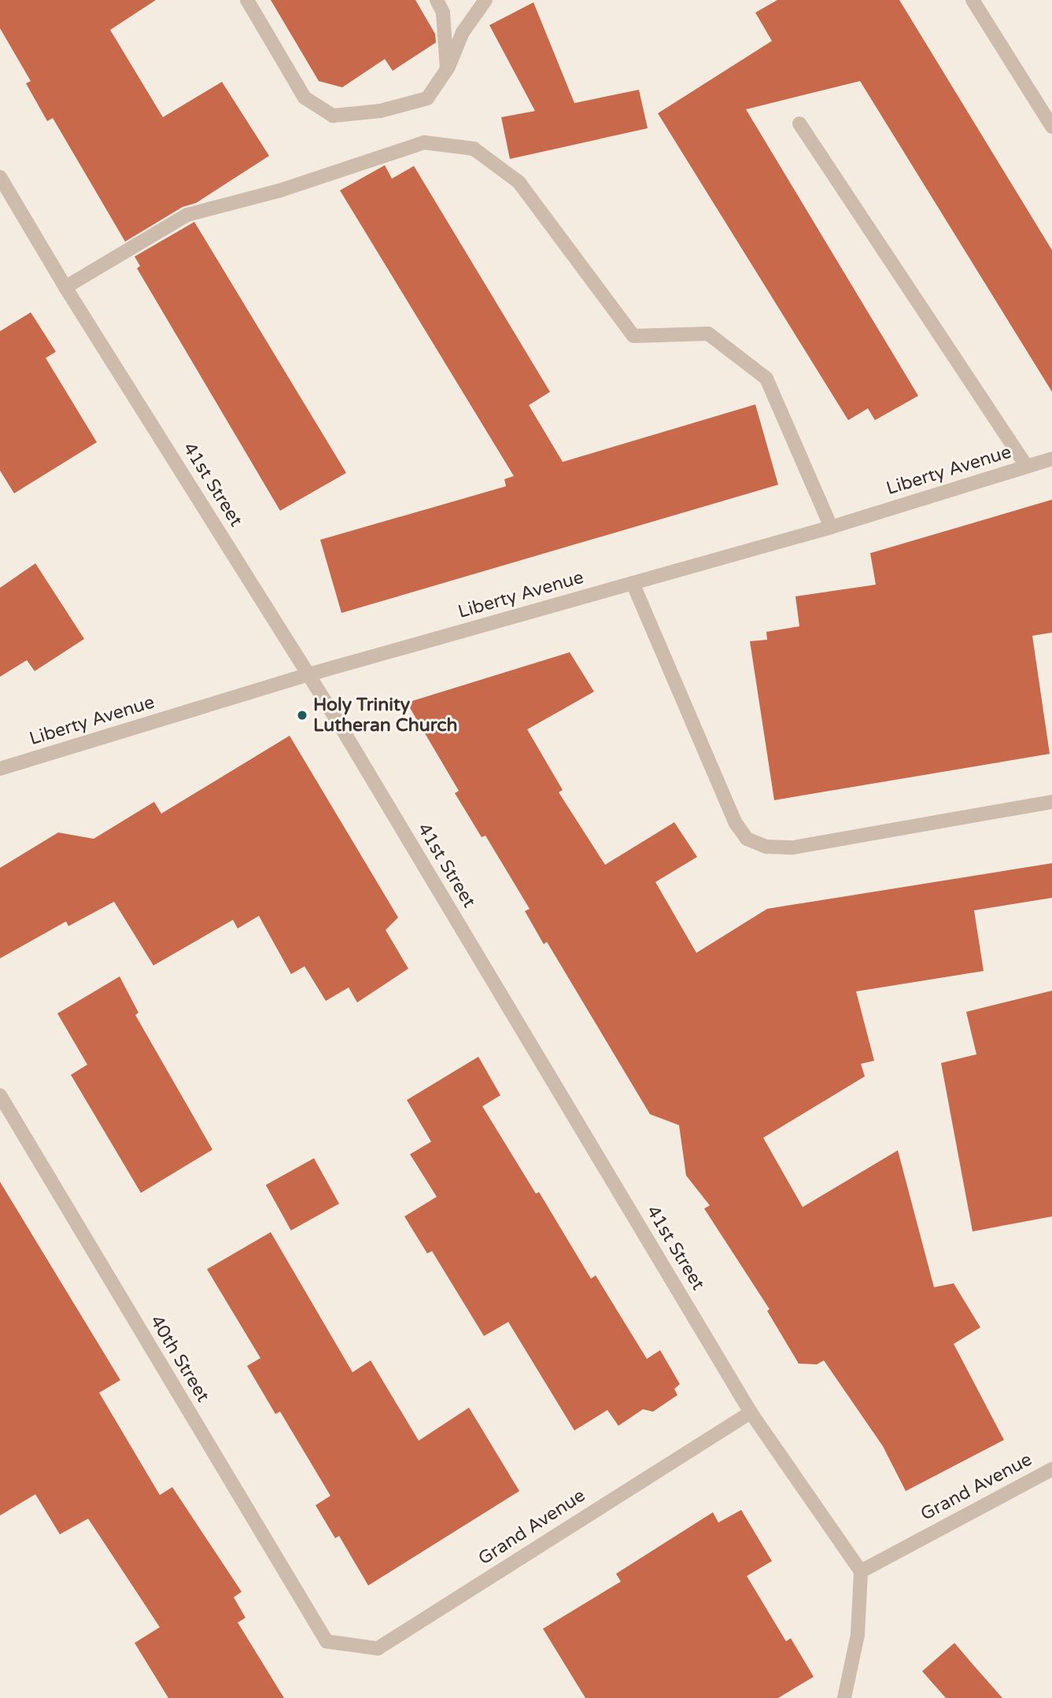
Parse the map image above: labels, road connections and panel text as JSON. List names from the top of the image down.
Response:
{
  "streets": {
    "street": [
      "Liberty Avenue",
      "41st Street",
      "40th Street",
      "Grand Avenue"
    ]
  },
  "crossings": [
    ["Liberty Avenue", "41st Street"],
    ["41st Street", "Grand Avenue"],
    ["40th Street", "Grand Avenue"]
  ],
  "places": ["Holy Trinity Lutheran Church"]
}
